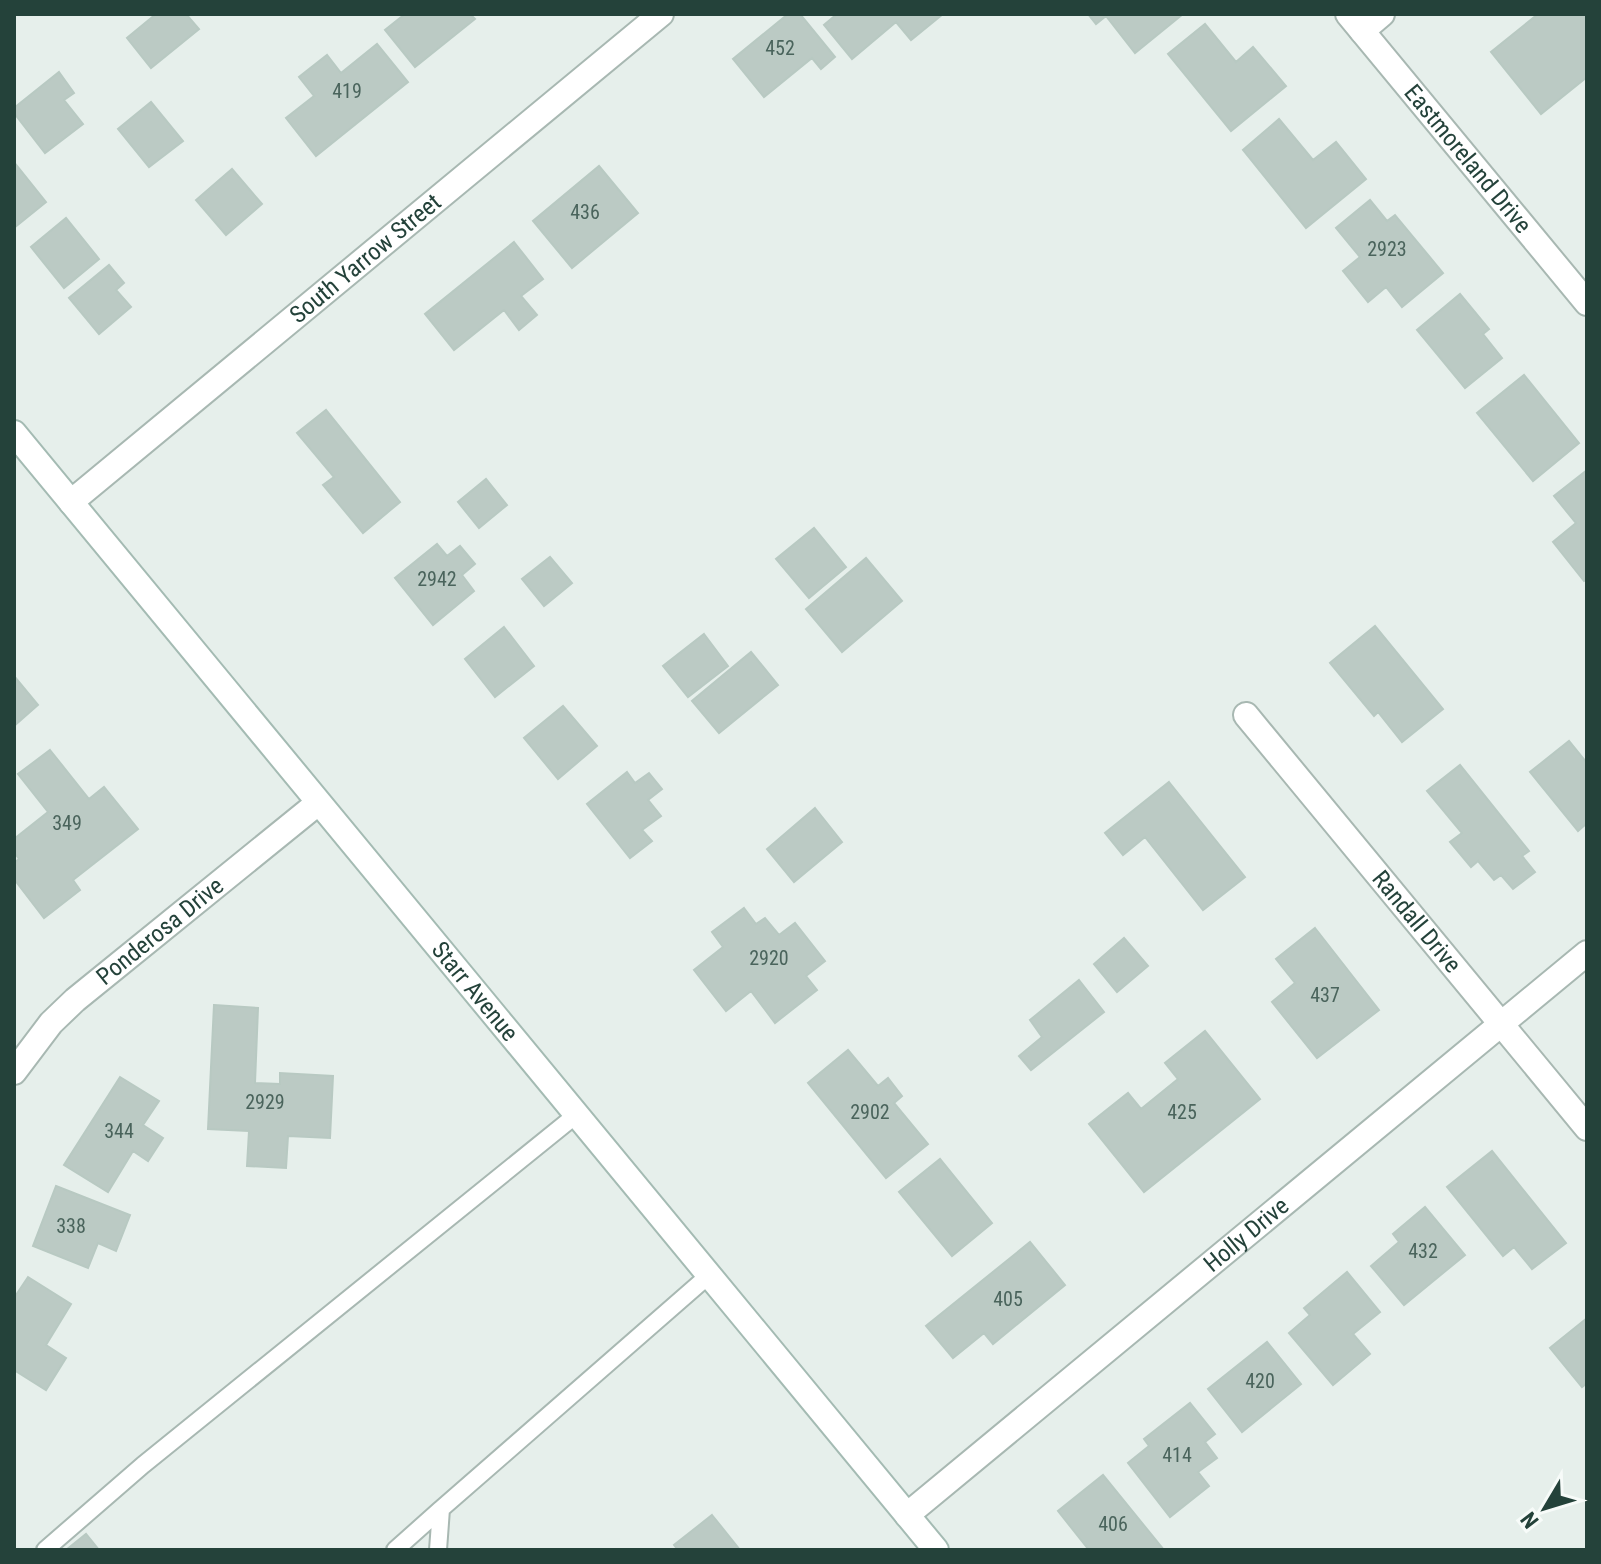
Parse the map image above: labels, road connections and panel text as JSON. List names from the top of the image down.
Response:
{
  "streets": {
    "street": [
      "Eastmoreland Drive",
      "South Yarrow Street",
      "Randall Drive",
      "Ponderosa Drive",
      "Starr Avenue",
      "Holly Drive"
    ]
  },
  "crossings": [
    ["South Yarrow Street", "Starr Avenue"],
    ["Randall Drive", "Holly Drive"],
    ["Ponderosa Drive", "Starr Avenue"],
    ["Starr Avenue", "Holly Drive"]
  ],
  "house_numbers": [
    "452",
    "419",
    "436",
    "2923",
    "2942",
    "349",
    "2920",
    "437",
    "2929",
    "2902",
    "425",
    "344",
    "338",
    "432",
    "405",
    "420",
    "414",
    "406"
  ],
  "north": "bottom left"
}
